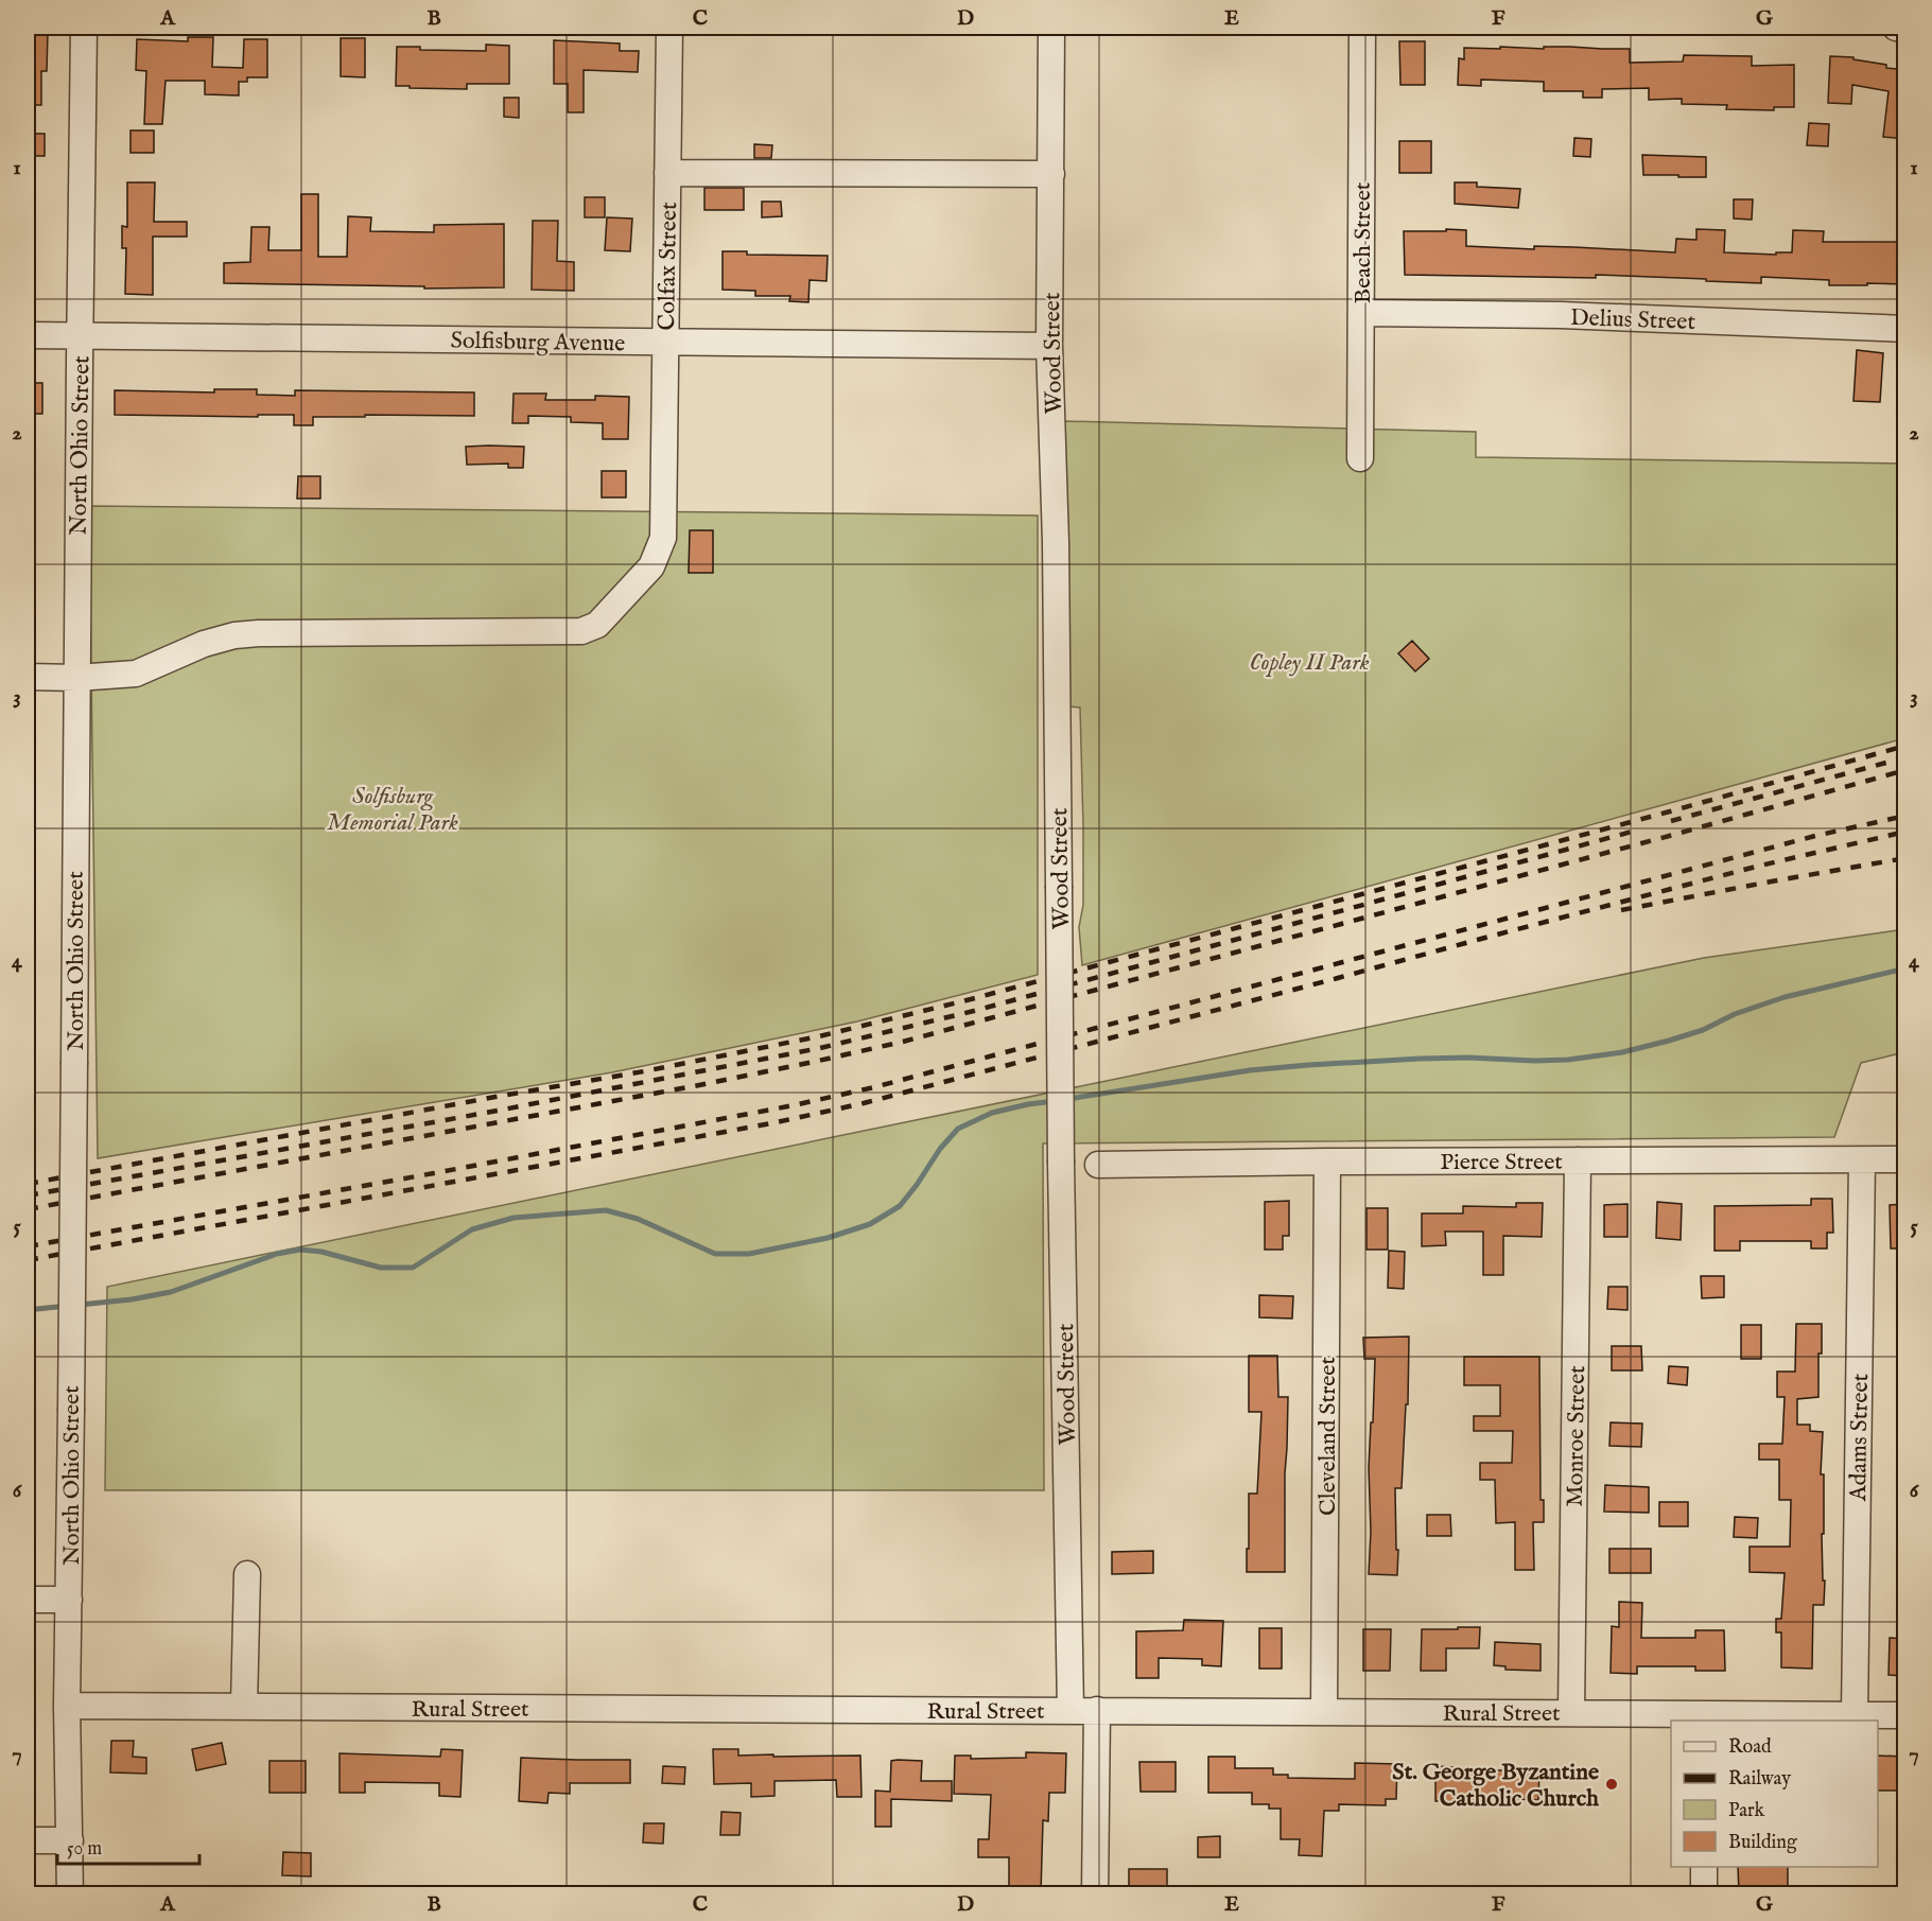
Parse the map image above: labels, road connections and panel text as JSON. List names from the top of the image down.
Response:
{
  "streets": {
    "street": [
      "Beach Street",
      "Colfax Street",
      "Delius Street",
      "Solfisburg Avenue",
      "Wood Street",
      "North Ohio Street",
      "Pierce Street",
      "Cleveland Street",
      "Monroe Street",
      "Adams Street",
      "Rural Street"
    ]
  },
  "crossings": [
    ["Beach Street", "Delius Street"],
    ["Colfax Street", "Solfisburg Avenue"],
    ["Colfax Street", "North Ohio Street"],
    ["Solfisburg Avenue", "Wood Street"],
    ["Solfisburg Avenue", "North Ohio Street"],
    ["Wood Street", "Rural Street"],
    ["North Ohio Street", "Rural Street"],
    ["Pierce Street", "Cleveland Street"],
    ["Pierce Street", "Monroe Street"],
    ["Pierce Street", "Adams Street"],
    ["Cleveland Street", "Rural Street"],
    ["Monroe Street", "Rural Street"],
    ["Adams Street", "Rural Street"]
  ],
  "parks": ["Copley II Park", "Solfisburg Memorial Park"],
  "places": ["St. George Byzantine Catholic Church"],
  "legend": [
    "Road",
    "Railway",
    "Park",
    "Building"
  ],
  "scale_bar": "50 m",
  "grid": {
    "columns": [
      "A",
      "B",
      "C",
      "D",
      "E",
      "F",
      "G"
    ],
    "rows": [
      "1",
      "2",
      "3",
      "4",
      "5",
      "6",
      "7"
    ]
  }
}
